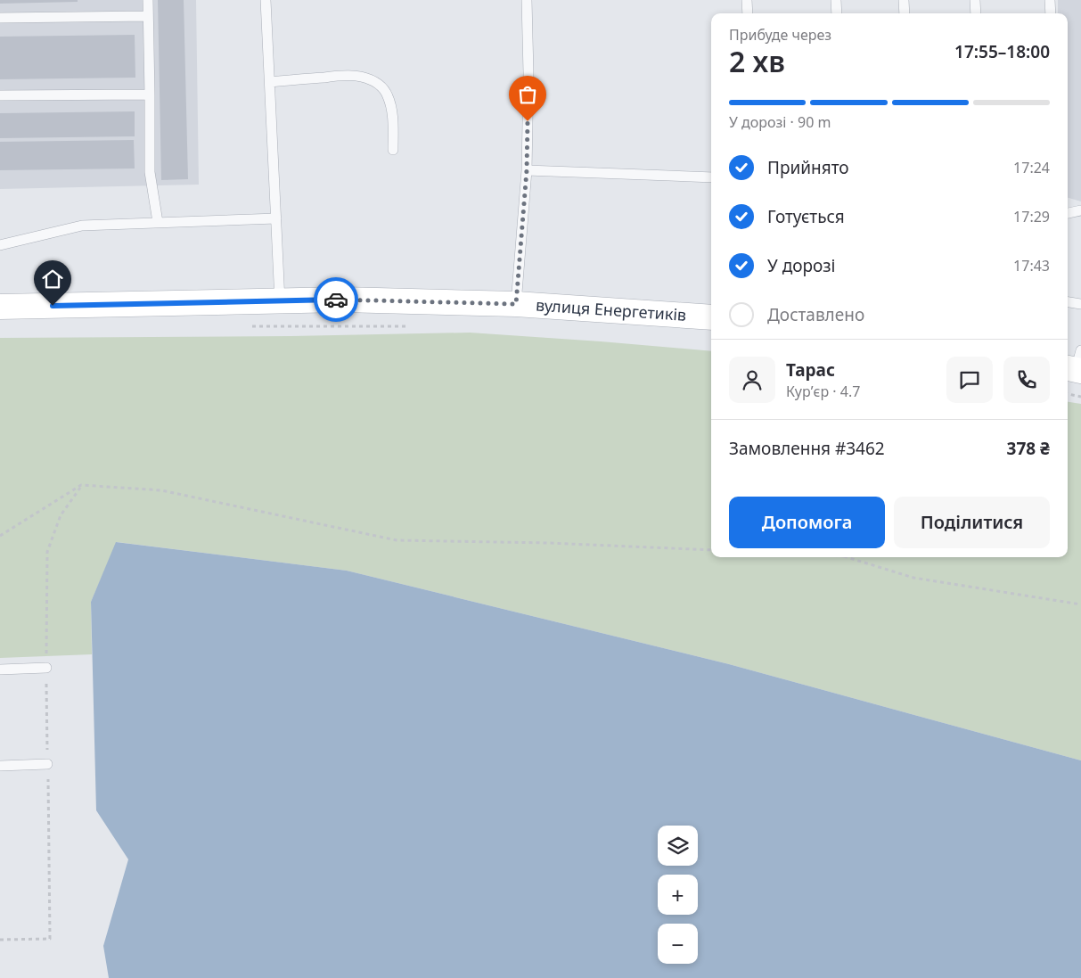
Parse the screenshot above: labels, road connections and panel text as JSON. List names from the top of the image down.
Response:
{
  "streets": {
    "main road": ["вулиця Енергетиків"]
  },
  "page": {
    "heading": ["2 хв", "Прибуде через", "17:55–18:00"],
    "panel": [
      "Тарас",
      "Кур’єр · 4.7",
      "Замовлення #3462",
      "378 ₴"
    ],
    "bar": "У дорозі · 90 m",
    "list": [
      ["Прийнято", "17:24"],
      ["Готується", "17:29"],
      ["У дорозі", "17:43"],
      "Доставлено"
    ],
    "buttons": ["Допомога", "Поділитися"],
    "map_buttons": ["+", "−"]
  }
}
